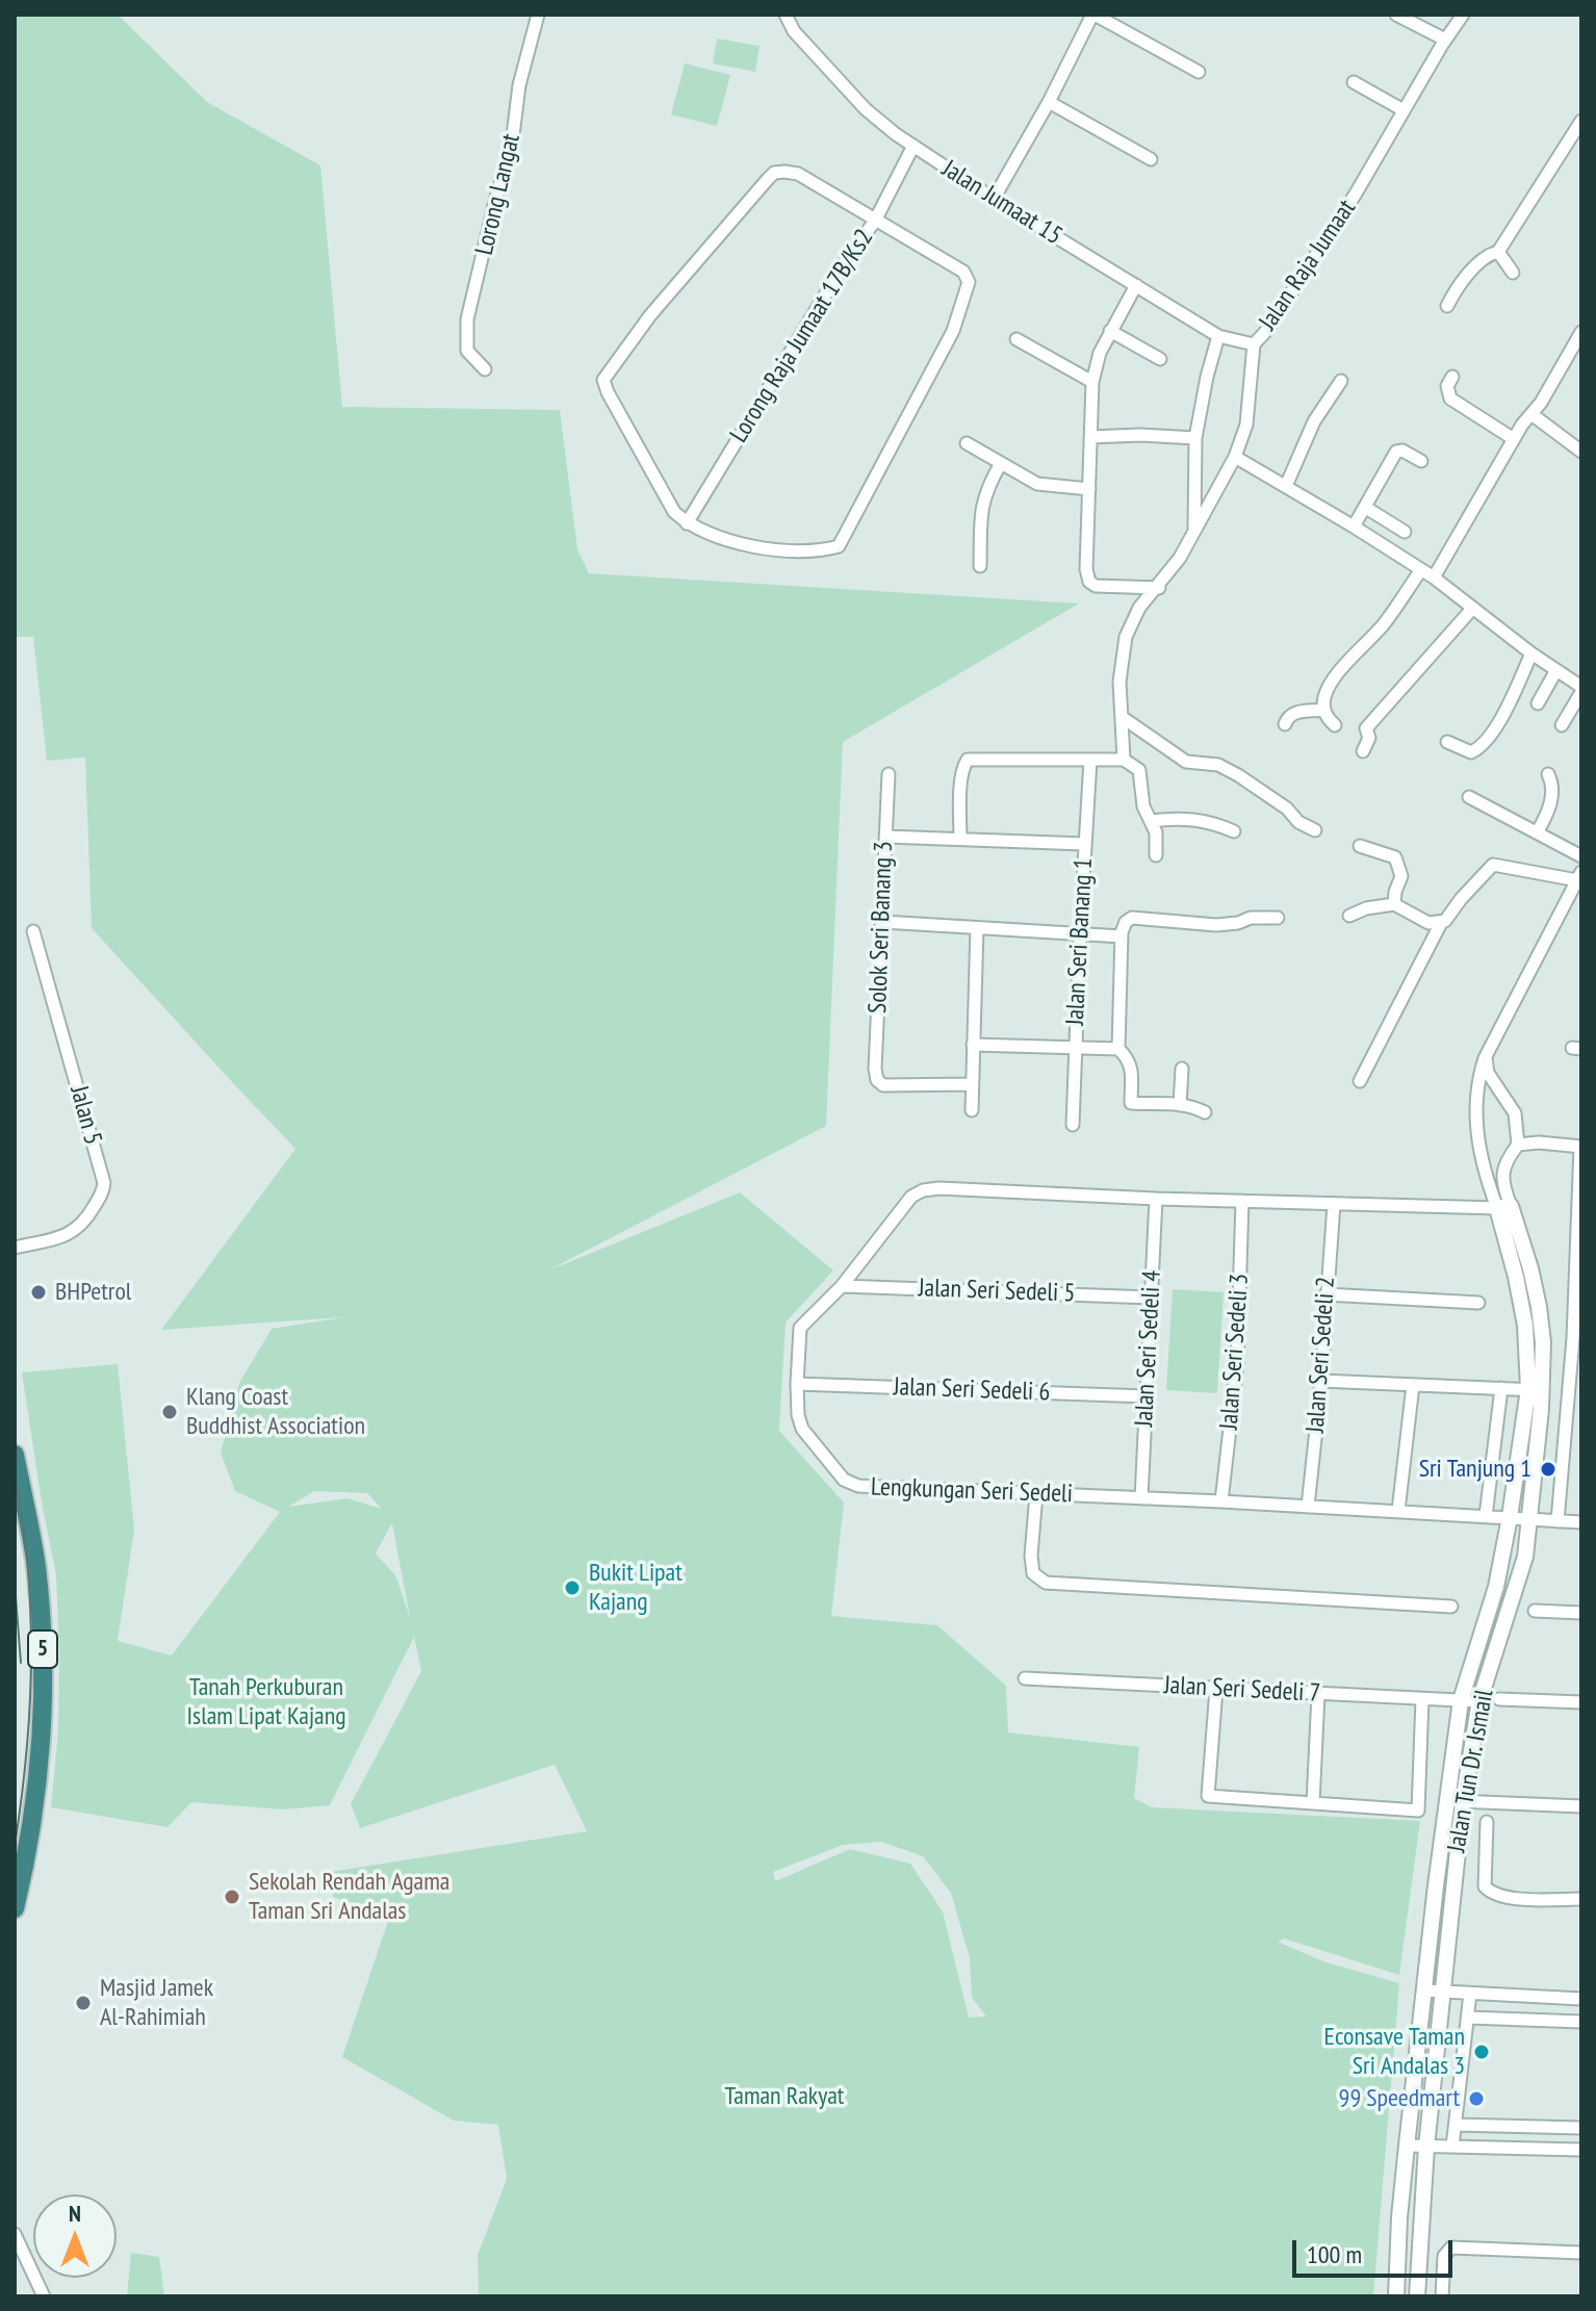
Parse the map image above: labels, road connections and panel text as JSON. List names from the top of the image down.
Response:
{
  "streets": {
    "highway": ["5"],
    "street": [
      "Lorong Langat",
      "Jalan Jumaat 15",
      "Jalan Raja Jumaat",
      "Lorong Raja Jumaat 17B/Ks2",
      "Solok Seri Banang 3",
      "Jalan Seri Banang 1",
      "Jalan 5",
      "Jalan Seri Sedeli 5",
      "Jalan Seri Sedeli 4",
      "Jalan Seri Sedeli 3",
      "Jalan Seri Sedeli 2",
      "Jalan Seri Sedeli 6",
      "Lengkungan Seri Sedeli",
      "Jalan Seri Sedeli 7",
      "Jalan Tun Dr. Ismail"
    ]
  },
  "crossings": [
    ["Jalan Jumaat 15", "Jalan Raja Jumaat"],
    ["Jalan Jumaat 15", "Lorong Raja Jumaat 17B/Ks2"],
    ["Jalan Seri Sedeli 5", "Jalan Seri Sedeli 4"],
    ["Jalan Seri Sedeli 5", "Lengkungan Seri Sedeli"],
    ["Jalan Seri Sedeli 4", "Jalan Seri Sedeli 6"],
    ["Jalan Seri Sedeli 4", "Lengkungan Seri Sedeli"],
    ["Jalan Seri Sedeli 3", "Lengkungan Seri Sedeli"],
    ["Jalan Seri Sedeli 2", "Lengkungan Seri Sedeli"],
    ["Jalan Seri Sedeli 6", "Lengkungan Seri Sedeli"],
    ["Lengkungan Seri Sedeli", "Jalan Tun Dr. Ismail"],
    ["Jalan Seri Sedeli 7", "Jalan Tun Dr. Ismail"]
  ],
  "parks": ["Tanah Perkuburan Islam Lipat Kajang", "Taman Rakyat"],
  "places": [
    "BHPetrol",
    "Klang Coast Buddhist Association",
    "Sri Tanjung 1",
    "Bukit Lipat Kajang",
    "Sekolah Rendah Agama Taman Sri Andalas",
    "Masjid Jamek Al-Rahimiah",
    "Econsave Taman Sri Andalas 3",
    "99 Speedmart"
  ],
  "scale_bar": "100 m",
  "north": "top"
}
